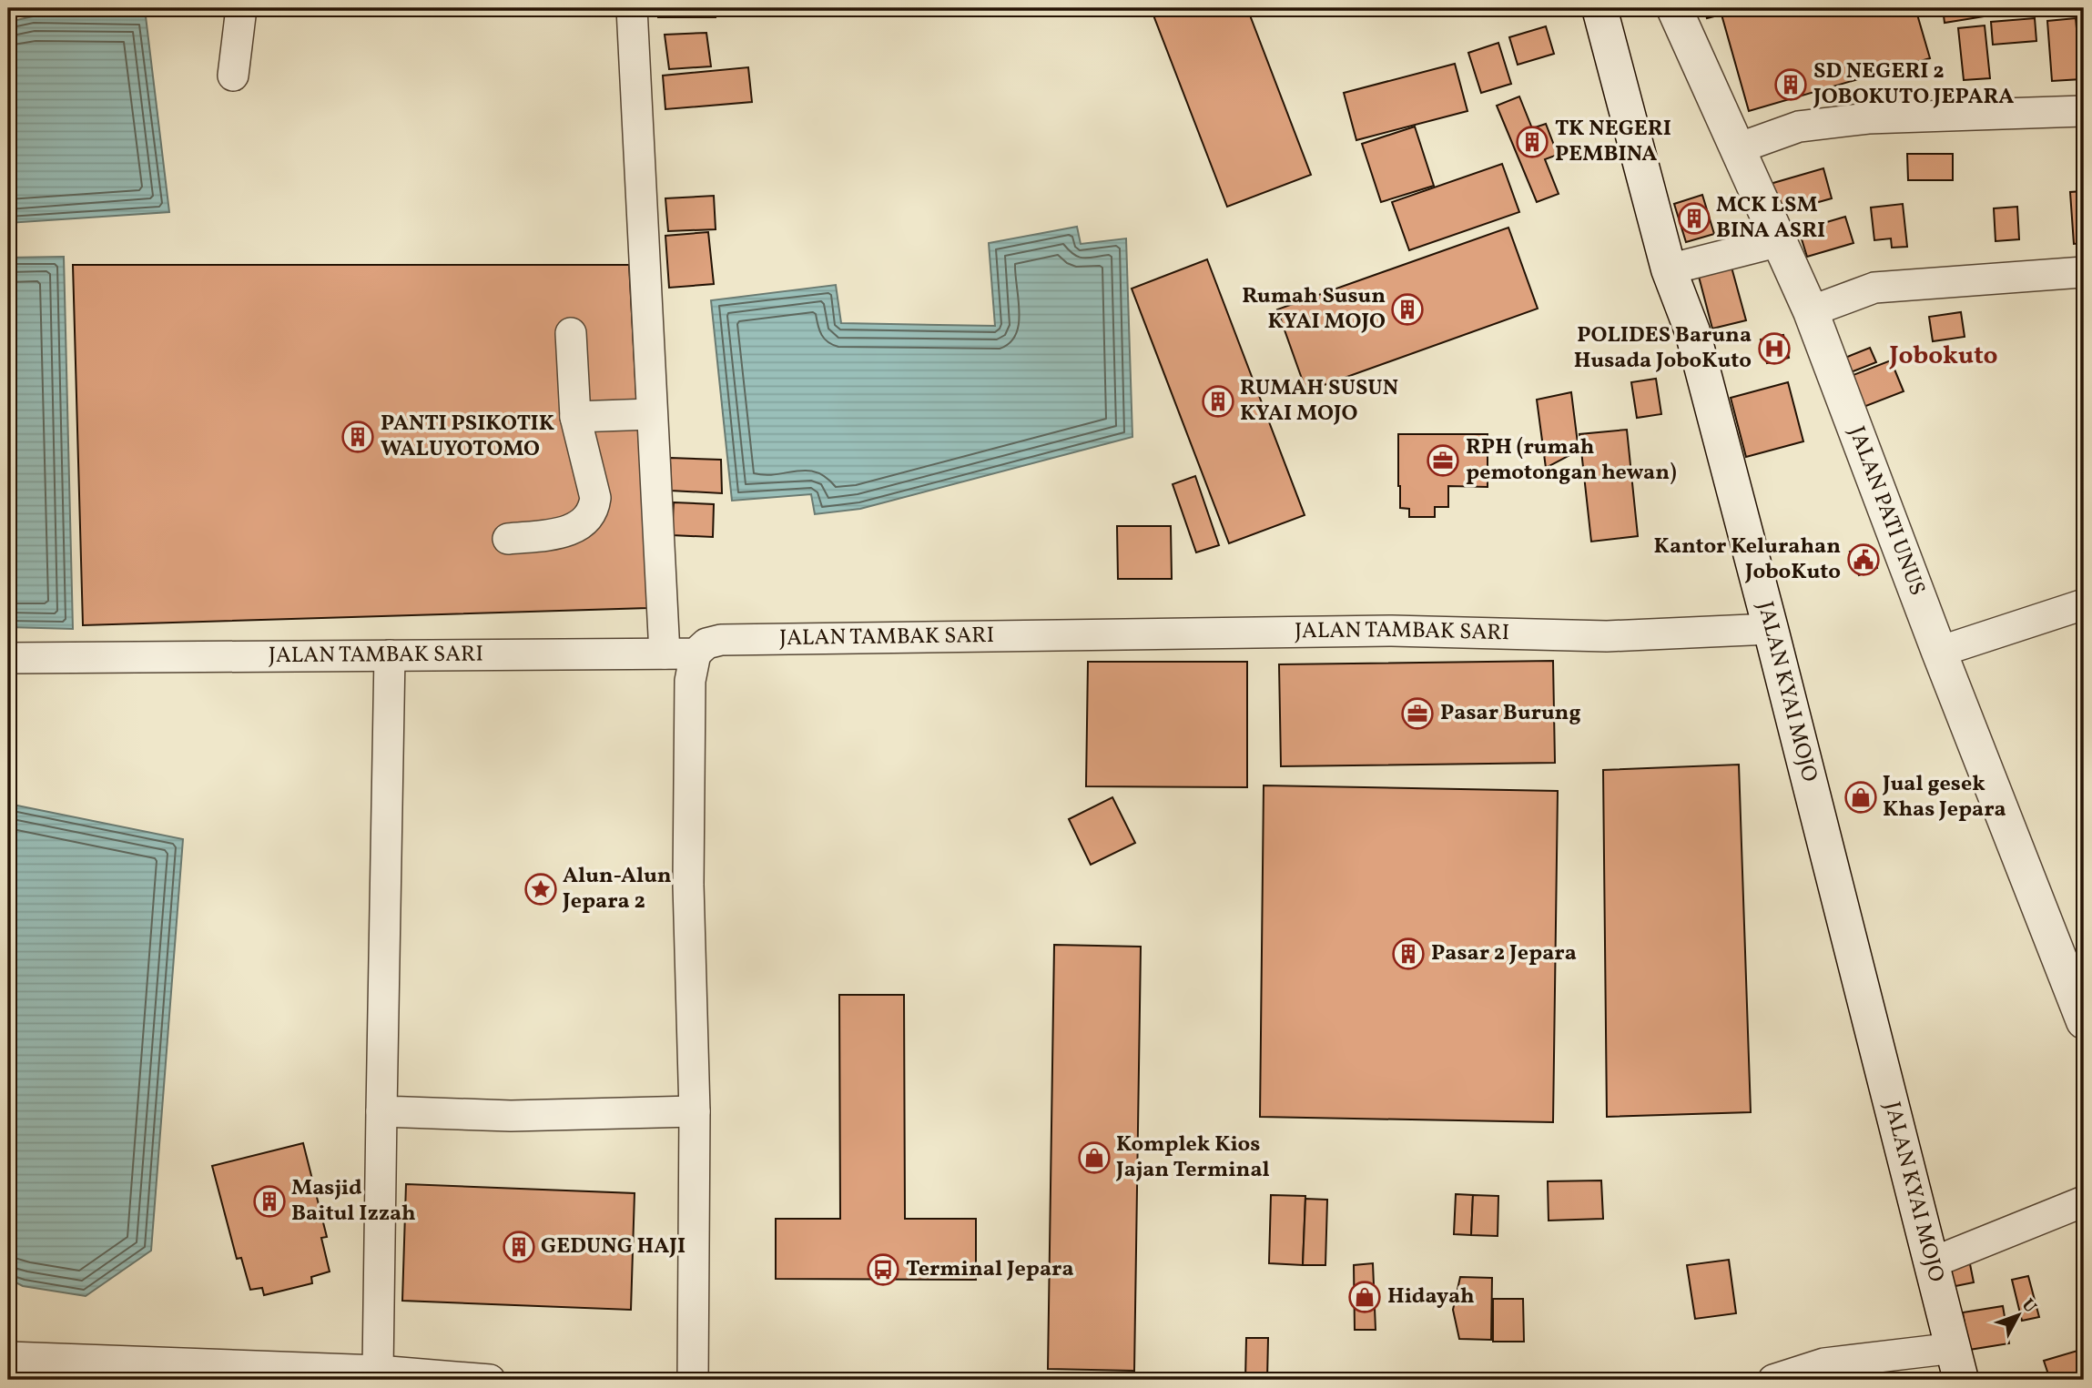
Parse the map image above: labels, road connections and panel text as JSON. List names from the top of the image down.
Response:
{
  "streets": {
    "main road": ["JALAN PATI UNUS", "JALAN KYAI MOJO"],
    "street": ["JALAN TAMBAK SARI"]
  },
  "crossings": [
    ["JALAN TAMBAK SARI", "JALAN KYAI MOJO"]
  ],
  "districts": ["Jobokuto"],
  "places": {
    "building": [
      "SD NEGERI 2 JOBOKUTO JEPARA",
      "TK NEGERI PEMBINA",
      "MCK LSM BINA ASRI",
      "Rumah Susun KYAI MOJO",
      "RUMAH SUSUN KYAI MOJO",
      "PANTI PSIKOTIK WALUYOTOMO",
      "Pasar 2 Jepara",
      "Masjid Baitul Izzah",
      "GEDUNG HAJI"
    ],
    "hospital": ["POLIDES Baruna Husada JoboKuto"],
    "office": ["RPH (rumah pemotongan hewan)", "Pasar Burung"],
    "public building": ["Kantor Kelurahan JoboKuto"],
    "shop": ["Jual gesek Khas Jepara", "Komplek Kios Jajan Terminal", "Hidayah"],
    "place": ["Alun-Alun Jepara 2"],
    "bus stop": ["Terminal Jepara"]
  },
  "north": "top right"
}
